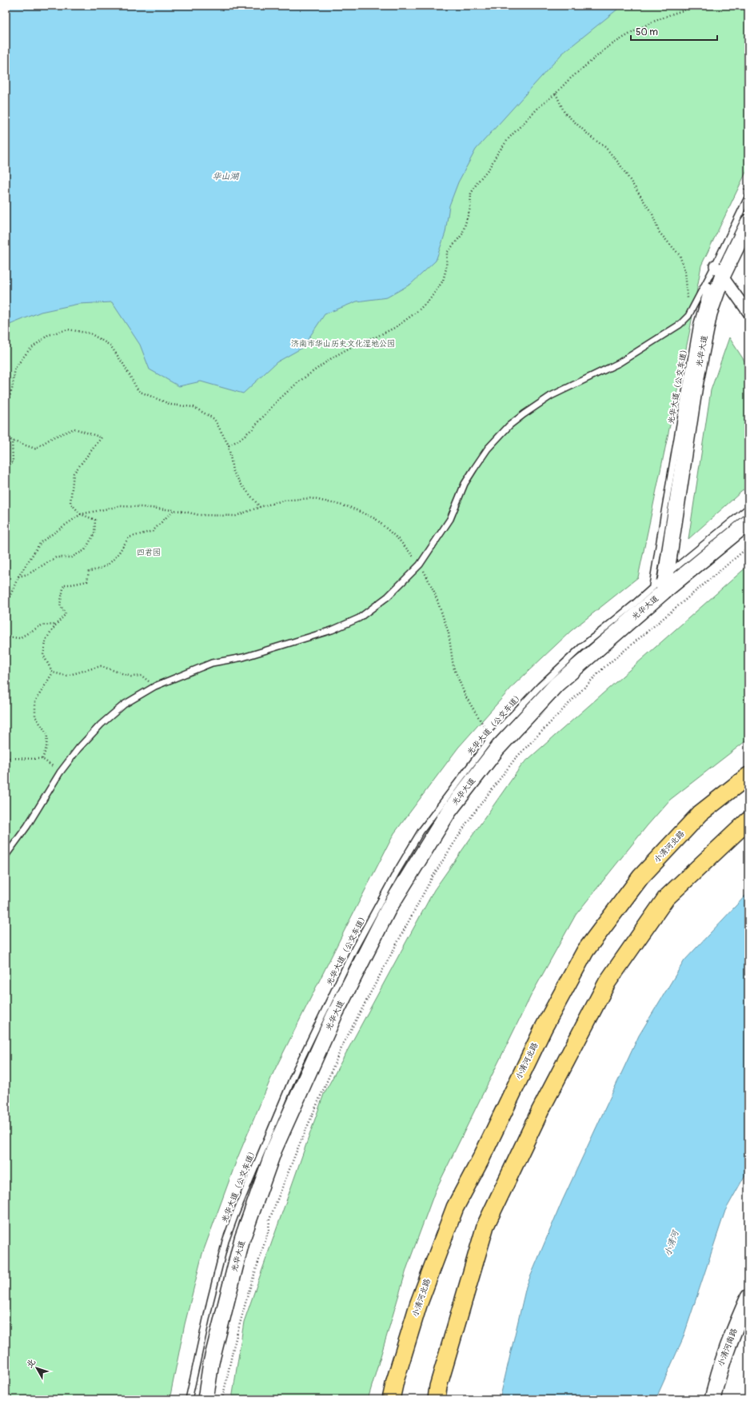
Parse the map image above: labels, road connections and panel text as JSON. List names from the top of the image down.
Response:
{
  "streets": {
    "main road": ["光华大道", "小清河北路", "小清河南路"],
    "lane": ["光华大道（公交车道）"]
  },
  "crossings": [
    ["光华大道", "光华大道（公交车道）"]
  ],
  "water": ["华山湖", "小清河"],
  "parks": ["济南市华山历史文化湿地公园", "四君园"],
  "scale_bar": "50 m",
  "north": "top left"
}
